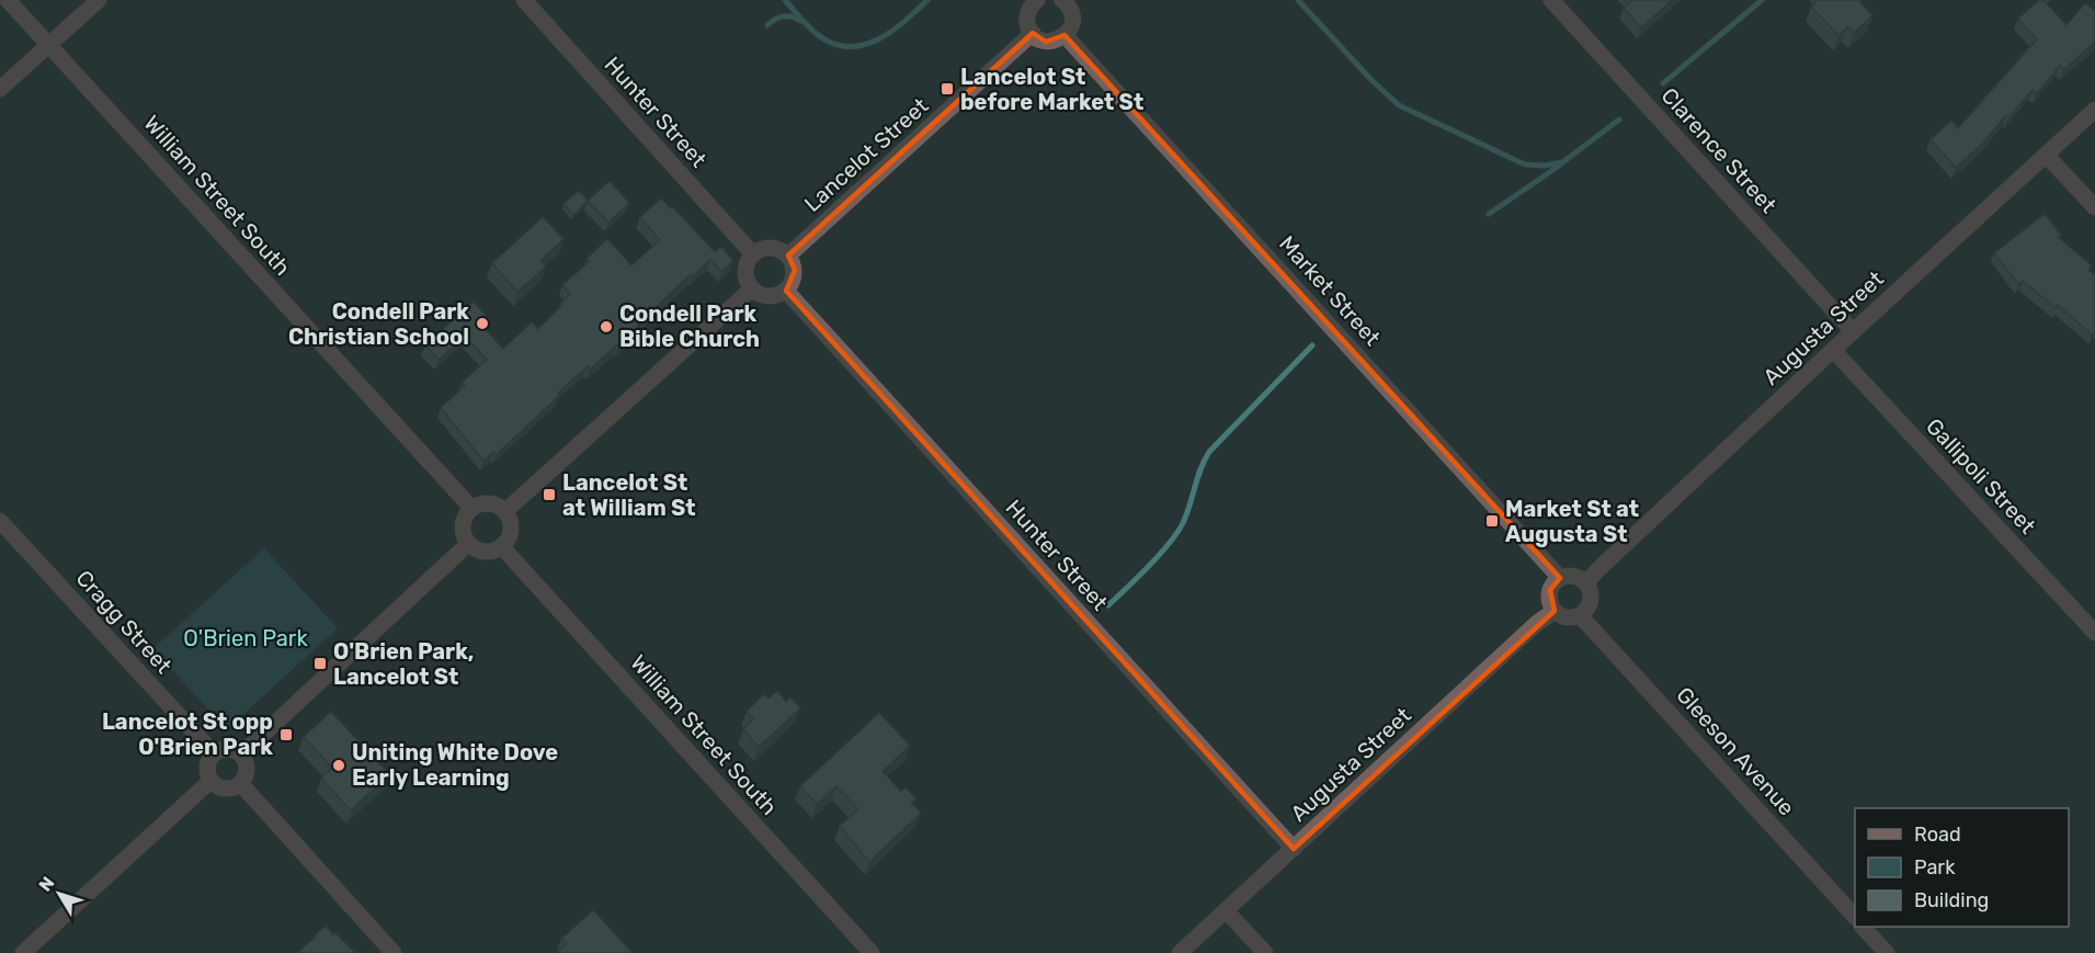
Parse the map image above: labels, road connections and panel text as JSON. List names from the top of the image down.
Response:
{
  "streets": {
    "street": [
      "Hunter Street",
      "Clarence Street",
      "Lancelot Street",
      "William Street South",
      "Market Street",
      "Augusta Street",
      "Gallipoli Street",
      "Cragg Street",
      "Gleeson Avenue"
    ]
  },
  "crossings": [
    ["Hunter Street", "Lancelot Street"],
    ["Hunter Street", "Augusta Street"],
    ["Clarence Street", "Augusta Street"],
    ["Market Street", "Augusta Street"],
    ["Market Street", "Gleeson Avenue"],
    ["Augusta Street", "Gallipoli Street"],
    ["Augusta Street", "Gleeson Avenue"]
  ],
  "parks": ["O'Brien Park"],
  "places": {
    "transit": [
      "Lancelot St before Market St",
      "Lancelot St at William St",
      "Market St at Augusta St",
      "O'Brien Park, Lancelot St",
      "Lancelot St opp O'Brien Park"
    ],
    "other": ["Condell Park Christian School", "Condell Park Bible Church", "Uniting White Dove Early Learning"]
  },
  "legend": ["Road", "Park", "Building"],
  "north": "top left"
}
